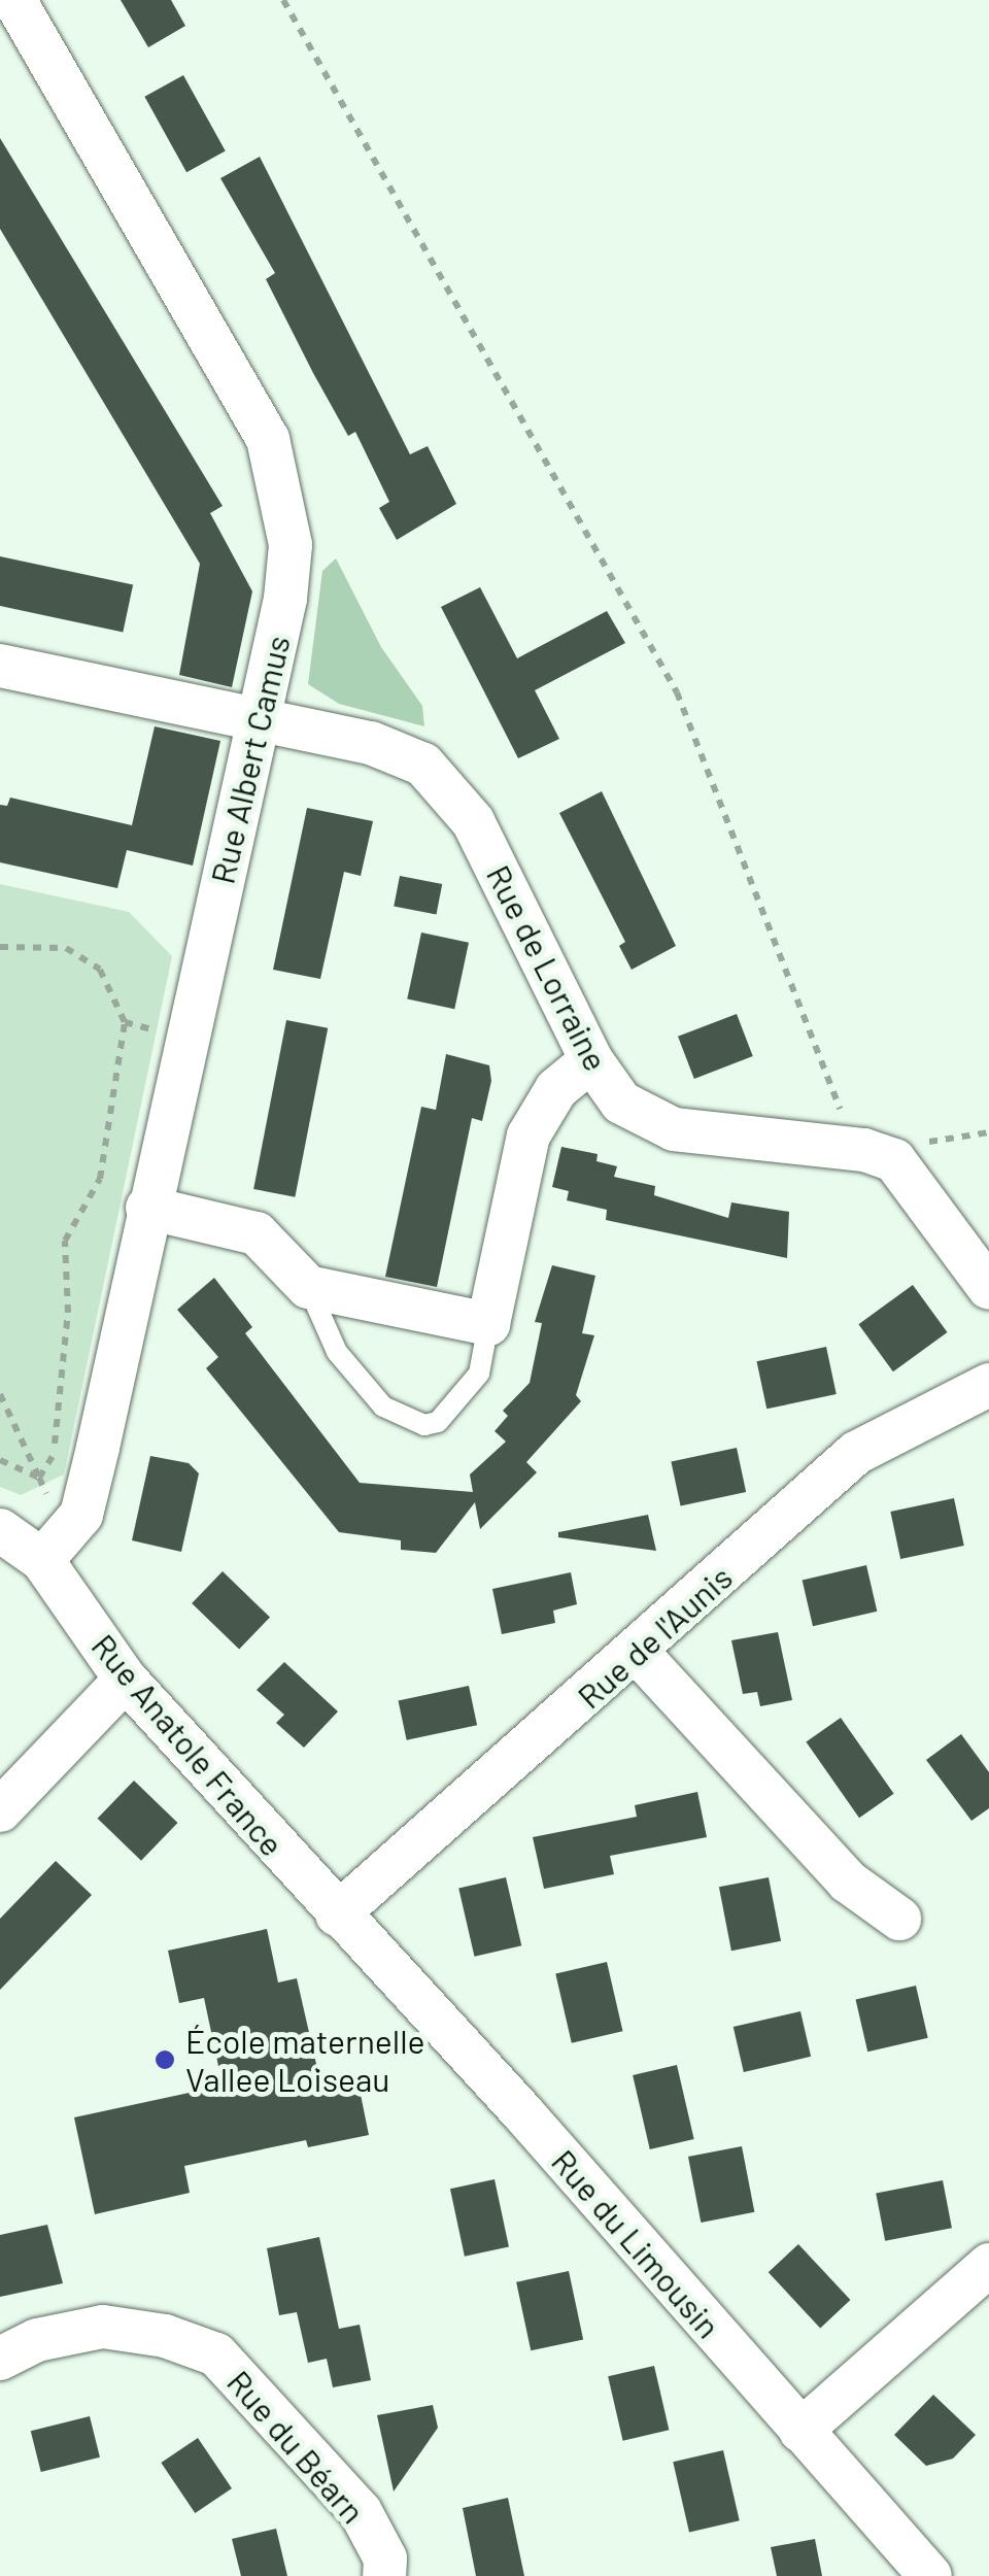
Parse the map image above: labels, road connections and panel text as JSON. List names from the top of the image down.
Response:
{
  "streets": {
    "street": [
      "Rue Albert Camus",
      "Rue de Lorraine",
      "Rue de l'Aunis",
      "Rue Anatole France",
      "Rue du Limousin",
      "Rue du Béarn"
    ]
  },
  "crossings": [
    ["Rue Albert Camus", "Rue de Lorraine"],
    ["Rue Albert Camus", "Rue Anatole France"],
    ["Rue de l'Aunis", "Rue Anatole France"],
    ["Rue de l'Aunis", "Rue du Limousin"],
    ["Rue Anatole France", "Rue du Limousin"]
  ],
  "places": ["École maternelle Vallee Loiseau"]
}
